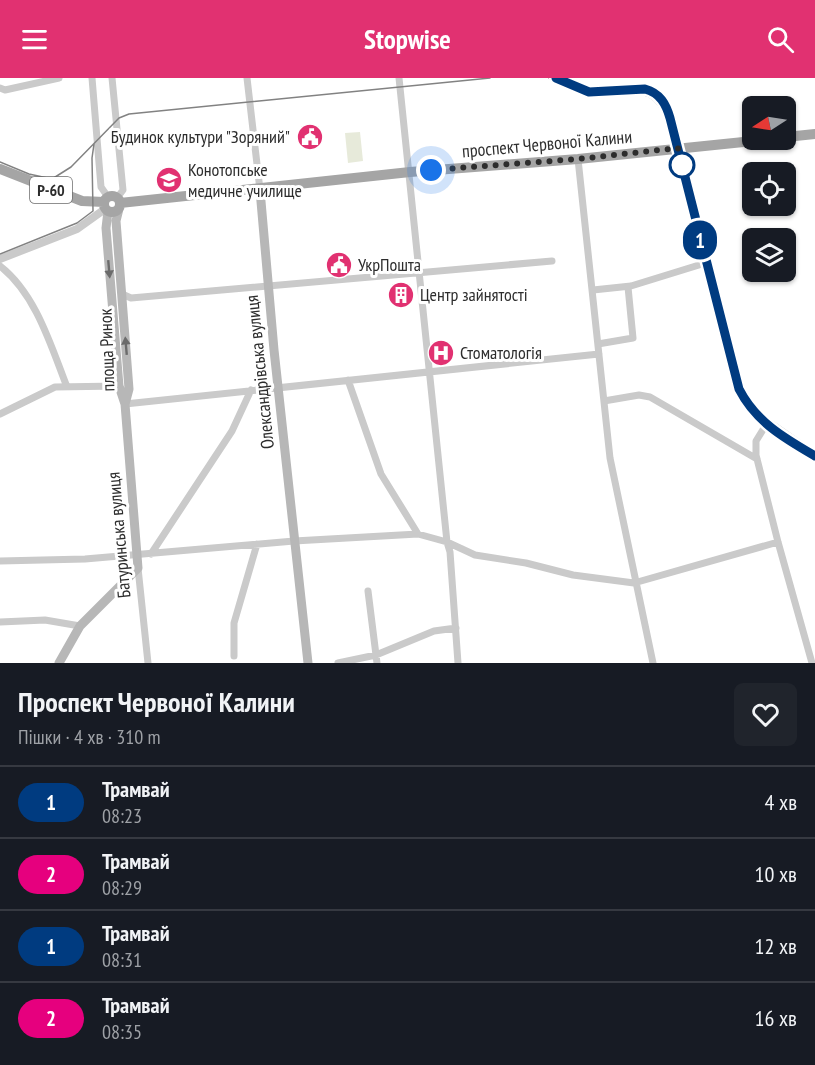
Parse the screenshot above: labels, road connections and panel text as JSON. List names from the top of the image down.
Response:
{
  "streets": {
    "main road": [
      "проспект Червоної Калини",
      "Р-60",
      "площа Ринок",
      "Олександрівська вулиця",
      "Батуринська вулиця"
    ]
  },
  "crossings": [
    ["проспект Червоної Калини", "Р-60"],
    ["проспект Червоної Калини", "площа Ринок"],
    ["проспект Червоної Калини", "Олександрівська вулиця"],
    ["Р-60", "площа Ринок"],
    ["площа Ринок", "Батуринська вулиця"]
  ],
  "places": {
    "public building": ["Будинок культури \"Зоряний\"", "УкрПошта"],
    "school or university": ["Конотопське медичне училище"],
    "building": ["Центр зайнятості"],
    "hospital": ["Стоматологія"]
  },
  "lines": ["tram line 1"],
  "north": "left",
  "page": {
    "header": "Stopwise",
    "on_map": "1",
    "heading": ["Проспект Червоної Калини", "Пішки · 4 хв · 310 m"],
    "list": [
      {
        "mark": "1",
        "name": "Трамвай",
        "note": "08:23",
        "value": "4 хв"
      },
      {
        "mark": "2",
        "name": "Трамвай",
        "note": "08:29",
        "value": "10 хв"
      },
      {
        "mark": "1",
        "name": "Трамвай",
        "note": "08:31",
        "value": "12 хв"
      },
      {
        "mark": "2",
        "name": "Трамвай",
        "note": "08:35",
        "value": "16 хв"
      }
    ]
  }
}
